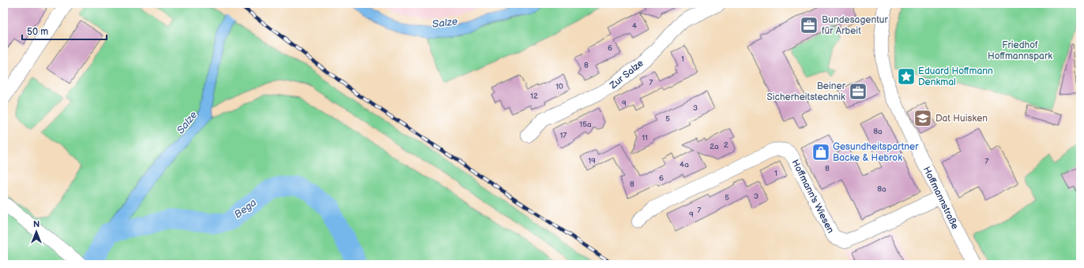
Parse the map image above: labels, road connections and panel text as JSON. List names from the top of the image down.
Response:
{
  "streets": {
    "street": ["Zur Salze", "Hoffmann's Wiesen", "Hoffmannstraße"]
  },
  "crossings": [
    ["Hoffmann's Wiesen", "Hoffmannstraße"]
  ],
  "water": ["Salze", "Bega"],
  "parks": ["Friedhof Hoffmannspark"],
  "places": {
    "office": ["Bundesagentur für Arbeit", "Beiner Sicherheitstechnik"],
    "place": ["Eduard Hoffmann Denkmal"],
    "school or university": ["Dat Huisken"],
    "shop": ["Gesundheitspartner Backe & Hebrok"]
  },
  "house_numbers": [
    "4",
    "6",
    "1",
    "8",
    "7",
    "10",
    "12",
    "9",
    "3",
    "5",
    "15a",
    "8a",
    "17",
    "11",
    "2",
    "2a",
    "19",
    "7",
    "4a",
    "8",
    "1",
    "6",
    "8",
    "8a",
    "3",
    "5",
    "7",
    "9"
  ],
  "scale_bar": "50 m",
  "north": "top"
}
